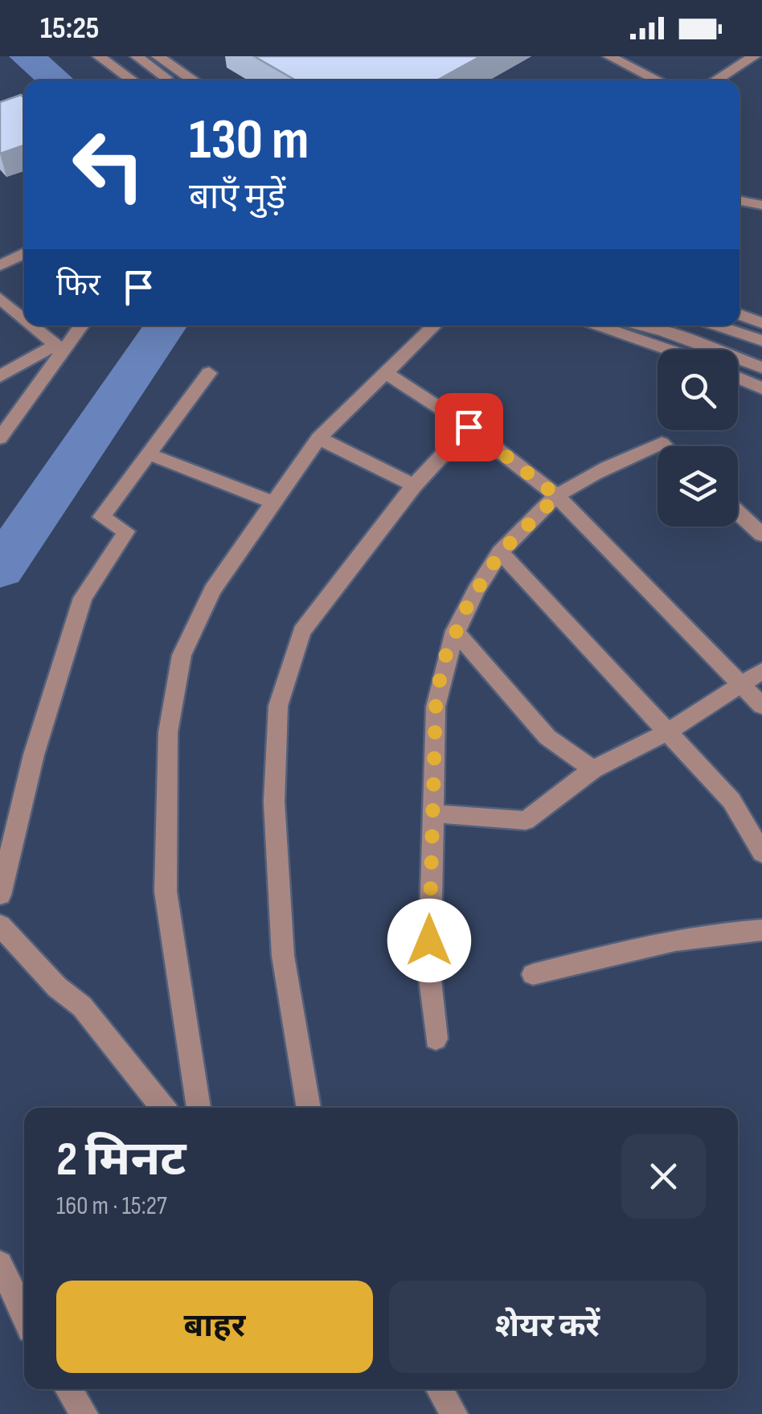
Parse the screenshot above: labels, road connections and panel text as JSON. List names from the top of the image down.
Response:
{
  "page": {
    "status": "15:25",
    "turn": ["130 m", "बाएँ मुड़ें"],
    "then": "फिर",
    "heading": ["2 मिनट", "160 m · 15:27"],
    "buttons": ["बाहर", "शेयर करें"]
  }
}
